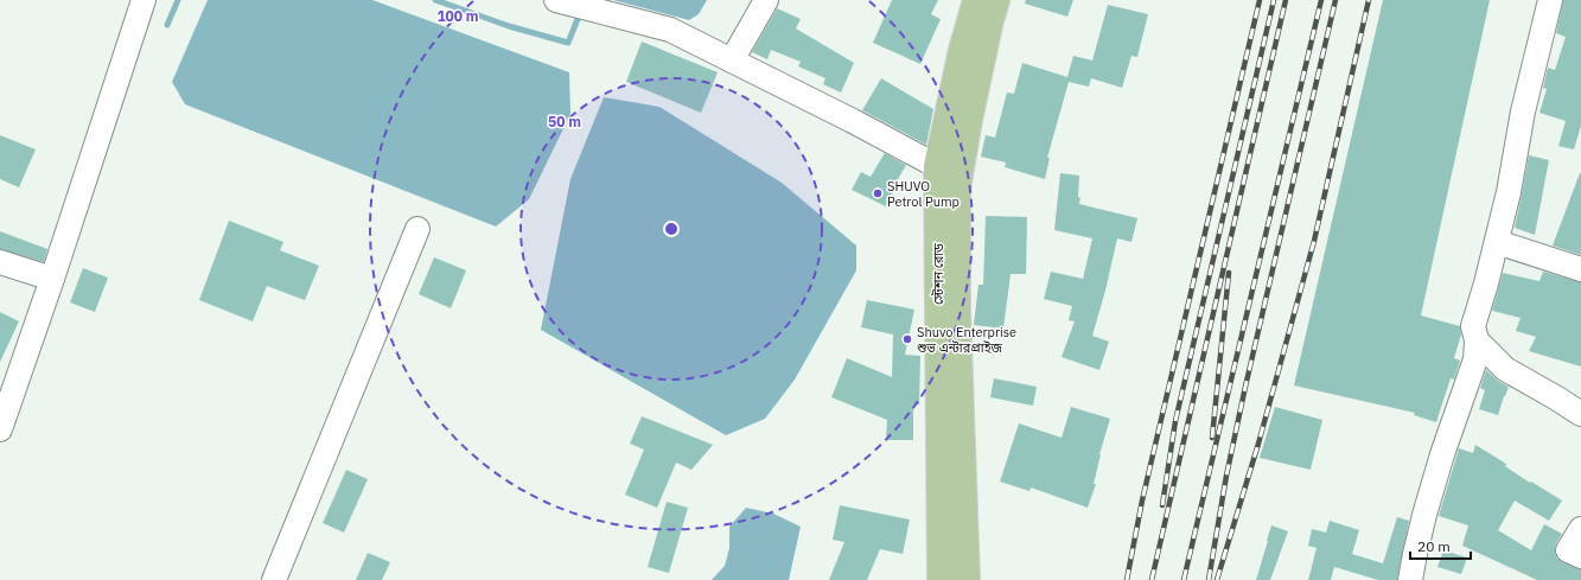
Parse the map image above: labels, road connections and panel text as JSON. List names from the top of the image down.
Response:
{
  "streets": {
    "main road": ["স্টেশন রোড"]
  },
  "places": ["SHUVO Petrol Pump", "Shuvo Enterprise শুভ এন্টারপ্রাইজ"],
  "scale_bar": "20 m",
  "rings": ["100 m", "50 m"]
}
